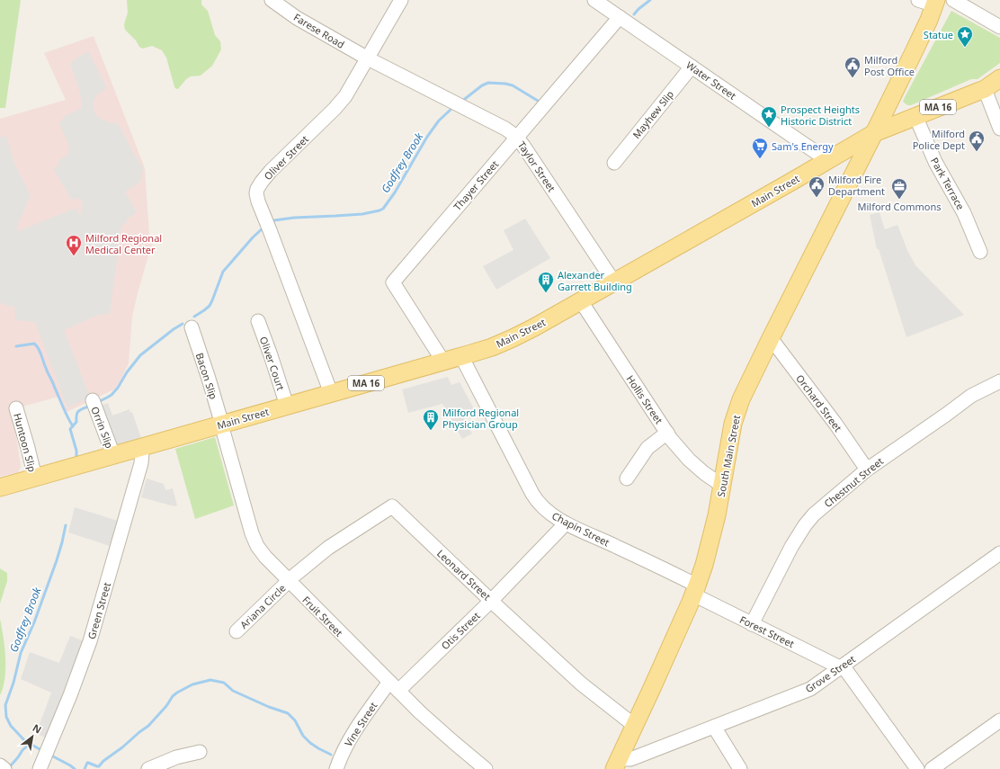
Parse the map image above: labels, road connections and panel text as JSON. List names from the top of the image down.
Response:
{
  "streets": {
    "main road": ["MA 16", "Main Street", "South Main Street"],
    "street": [
      "Farese Road",
      "Water Street",
      "Mayhew Slip",
      "Oliver Street",
      "Taylor Street",
      "Park Terrace",
      "Thayer Street",
      "Oliver Court",
      "Bacon Slip",
      "Hollis Street",
      "Orchard Street",
      "Orrin Slip",
      "Huntoon Slip",
      "Chestnut Street",
      "Chapin Street",
      "Leonard Street",
      "Ariana Circle",
      "Green Street",
      "Fruit Street",
      "Otis Street",
      "Forest Street",
      "Grove Street",
      "Vine Street"
    ]
  },
  "crossings": [
    ["Farese Road", "Oliver Street"],
    ["Farese Road", "Taylor Street"],
    ["Water Street", "Mayhew Slip"],
    ["Water Street", "Thayer Street"],
    ["Water Street", "Main Street"],
    ["Oliver Street", "Taylor Street"],
    ["Oliver Street", "Main Street"],
    ["Taylor Street", "Thayer Street"],
    ["Taylor Street", "Main Street"],
    ["Park Terrace", "Main Street"],
    ["Thayer Street", "Main Street"],
    ["Main Street", "Oliver Court"],
    ["Main Street", "Bacon Slip"],
    ["Main Street", "Hollis Street"],
    ["Main Street", "Orrin Slip"],
    ["Main Street", "Huntoon Slip"],
    ["Main Street", "South Main Street"],
    ["Main Street", "Chapin Street"],
    ["Main Street", "Green Street"],
    ["Main Street", "Fruit Street"],
    ["Bacon Slip", "Fruit Street"],
    ["Hollis Street", "South Main Street"],
    ["Orchard Street", "South Main Street"],
    ["Orchard Street", "Chestnut Street"],
    ["South Main Street", "Chapin Street"],
    ["South Main Street", "Leonard Street"],
    ["South Main Street", "Forest Street"],
    ["South Main Street", "Grove Street"],
    ["Chestnut Street", "Forest Street"],
    ["Chapin Street", "Otis Street"],
    ["Chapin Street", "Forest Street"],
    ["Leonard Street", "Ariana Circle"],
    ["Leonard Street", "Fruit Street"],
    ["Leonard Street", "Otis Street"],
    ["Ariana Circle", "Fruit Street"],
    ["Fruit Street", "Otis Street"],
    ["Fruit Street", "Vine Street"],
    ["Otis Street", "Vine Street"],
    ["Forest Street", "Grove Street"]
  ],
  "water": ["Godfrey Brook"],
  "places": {
    "place": ["Statue", "Prospect Heights Historic District"],
    "public building": ["Milford Post Office", "Milford Police Dept", "Milford Fire Department"],
    "supermarket": ["Sam's Energy"],
    "office": ["Milford Commons"],
    "hospital": ["Milford Regional Medical Center"],
    "building": ["Alexander Garrett Building", "Milford Regional Physician Group"]
  },
  "north": "top right"
}
